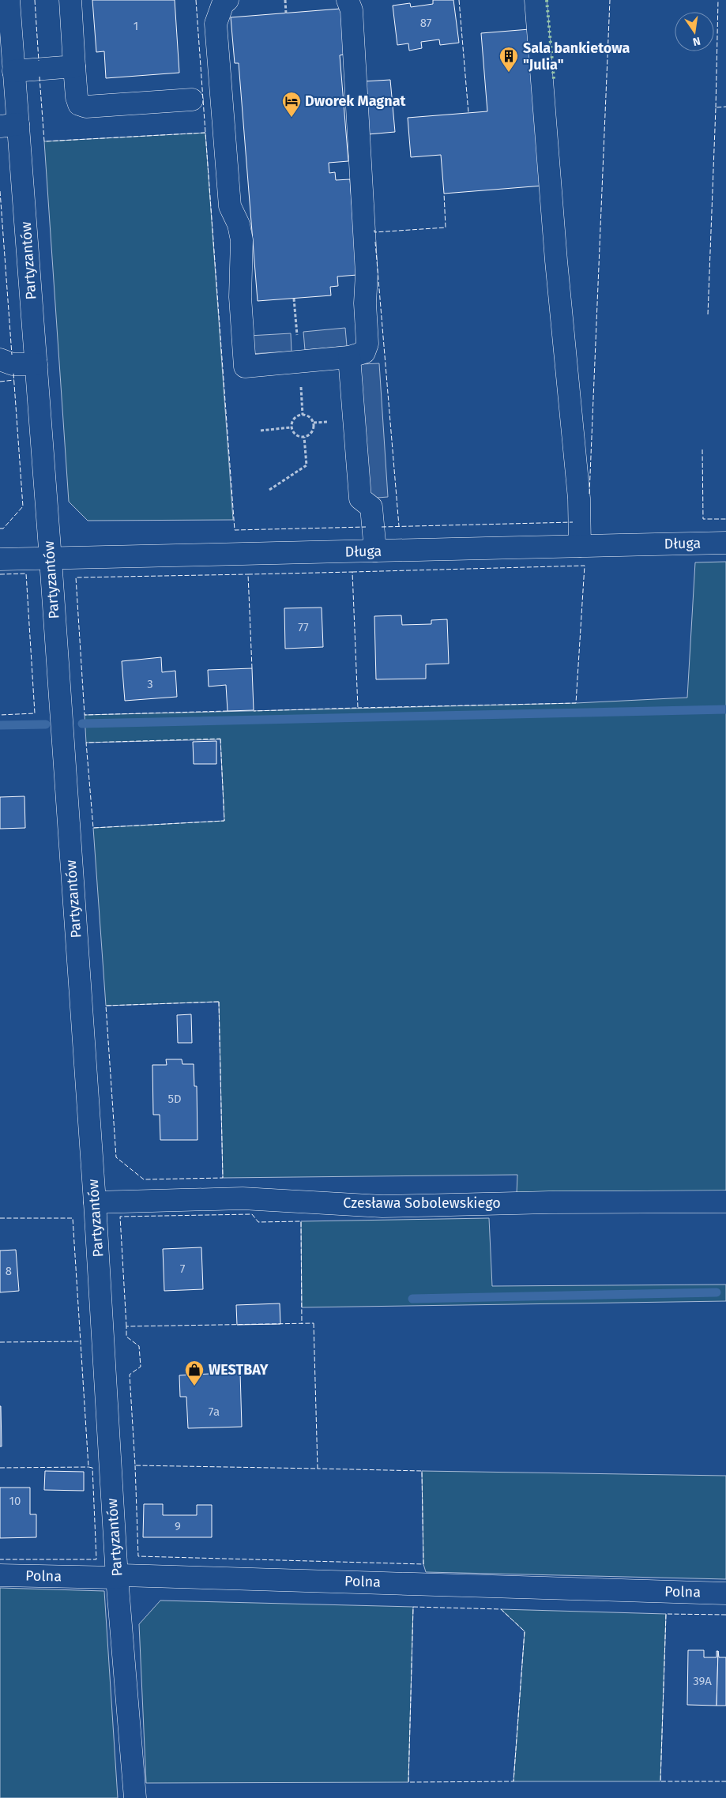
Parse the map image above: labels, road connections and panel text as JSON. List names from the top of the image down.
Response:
{
  "streets": {
    "street": [
      "Partyzantów",
      "Długa",
      "Czesława Sobolewskiego",
      "Polna"
    ]
  },
  "crossings": [
    ["Partyzantów", "Długa"],
    ["Partyzantów", "Czesława Sobolewskiego"],
    ["Partyzantów", "Polna"]
  ],
  "places": {
    "building": ["Sala bankietowa \"Julia\""],
    "hotel": ["Dworek Magnat"],
    "shop": ["WESTBAY"]
  },
  "house_numbers": [
    "87",
    "1",
    "77",
    "3",
    "5D",
    "7",
    "8",
    "7a",
    "10",
    "9",
    "39A"
  ],
  "north": "bottom"
}
